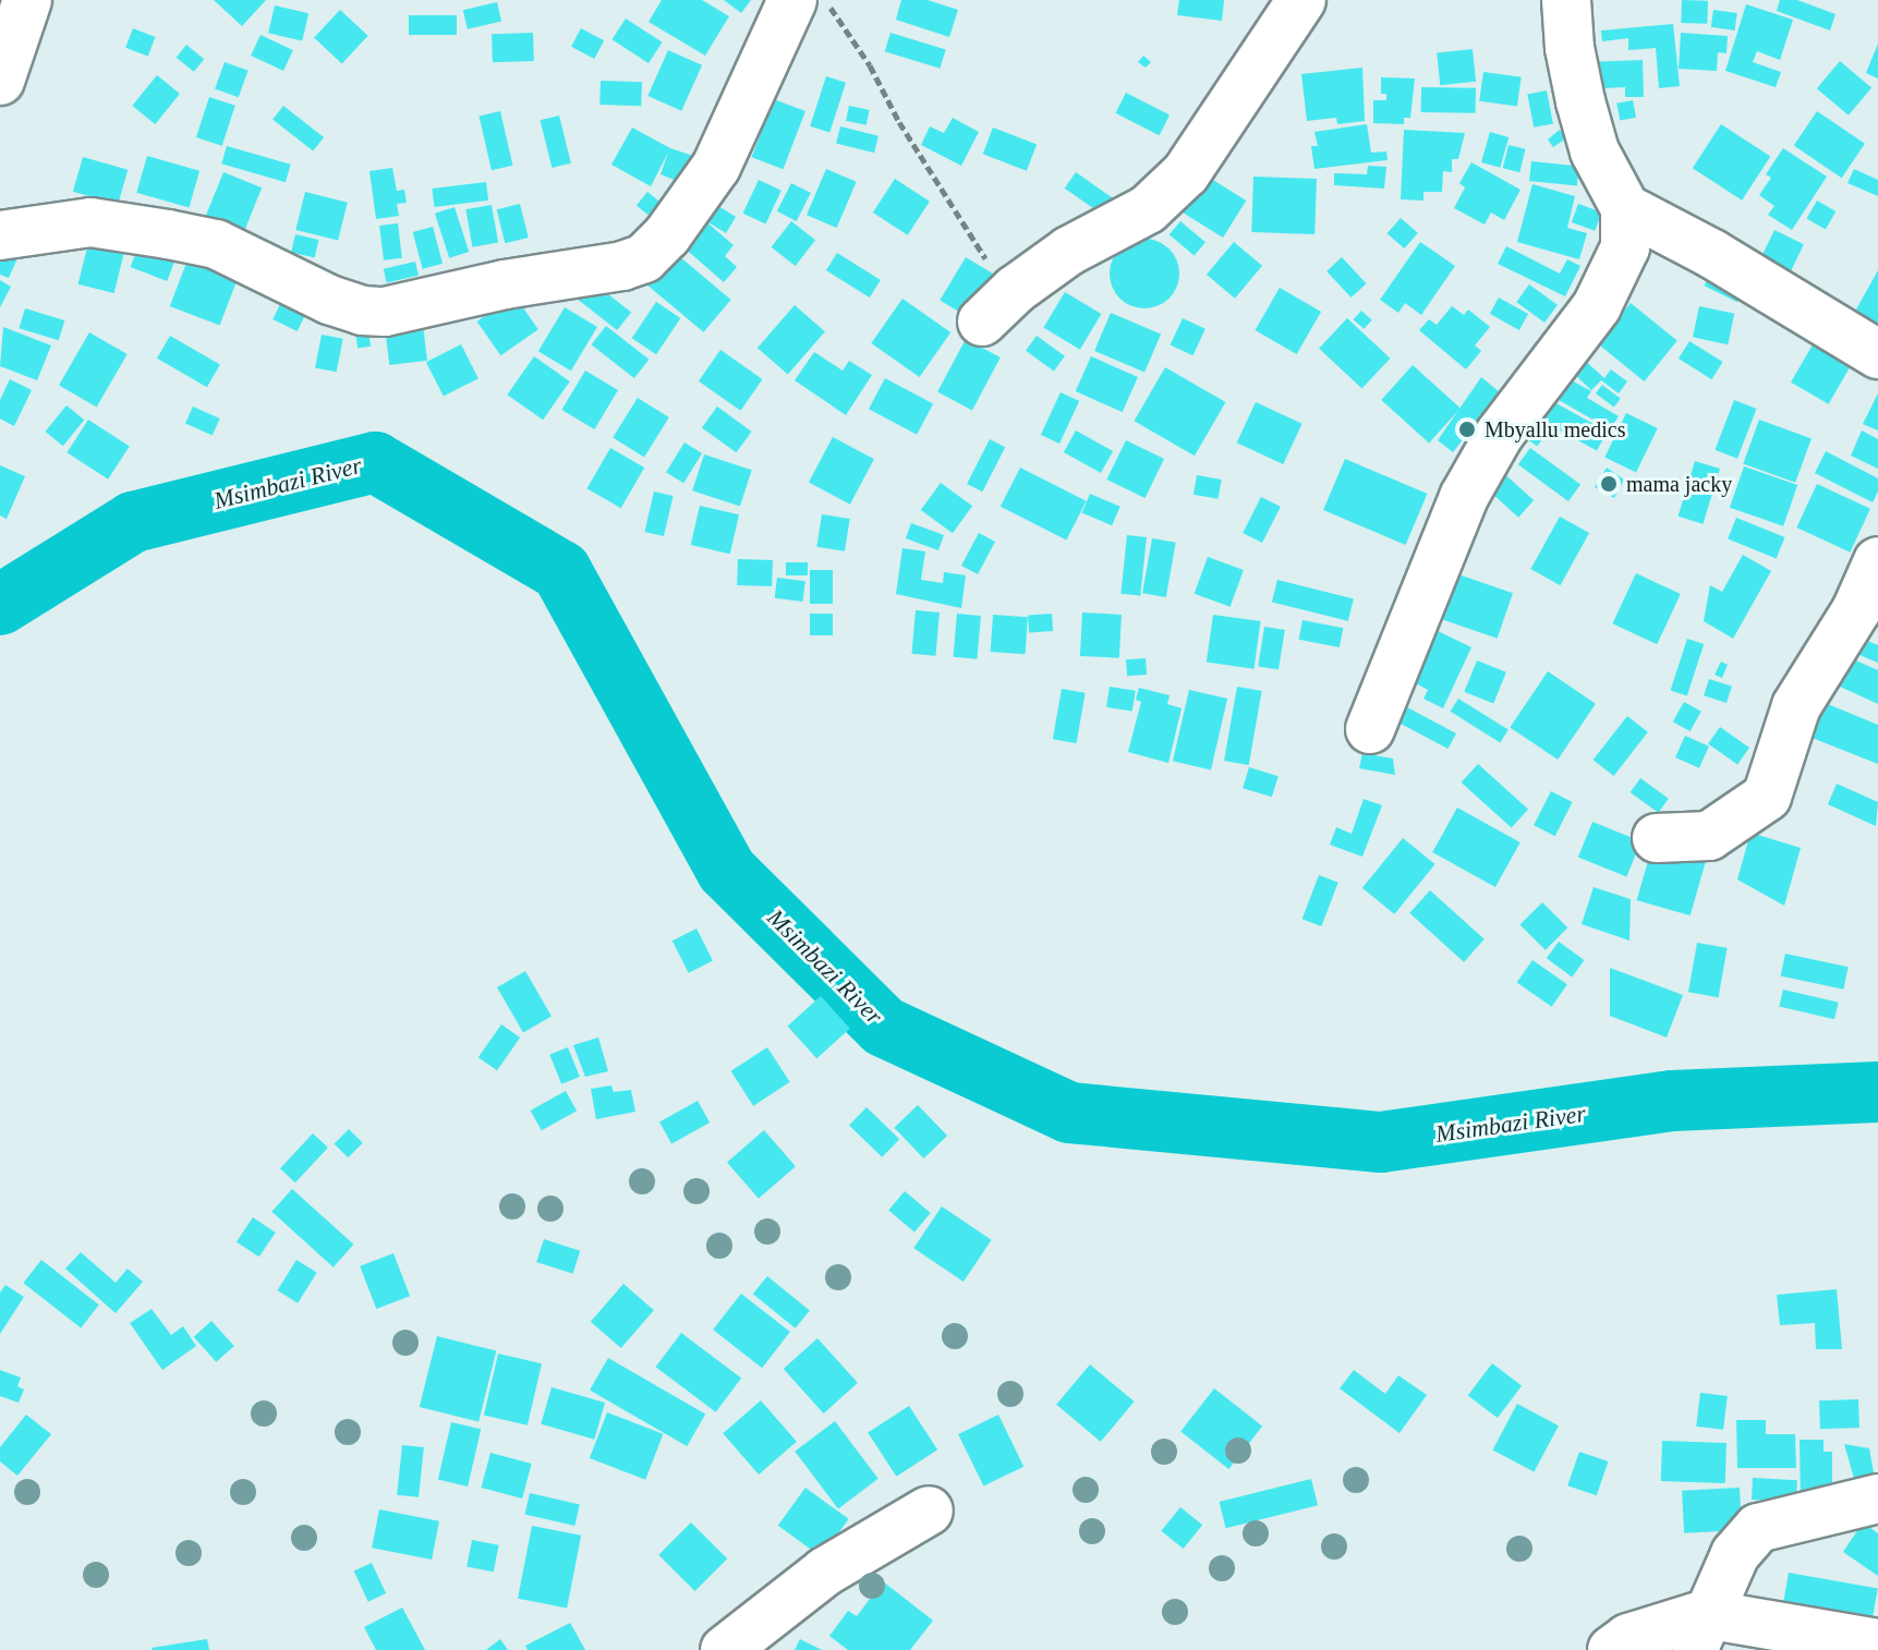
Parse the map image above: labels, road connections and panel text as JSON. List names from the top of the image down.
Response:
{
  "water": ["Msimbazi River"],
  "places": ["Mbyallu medics", "mama jacky"]
}
